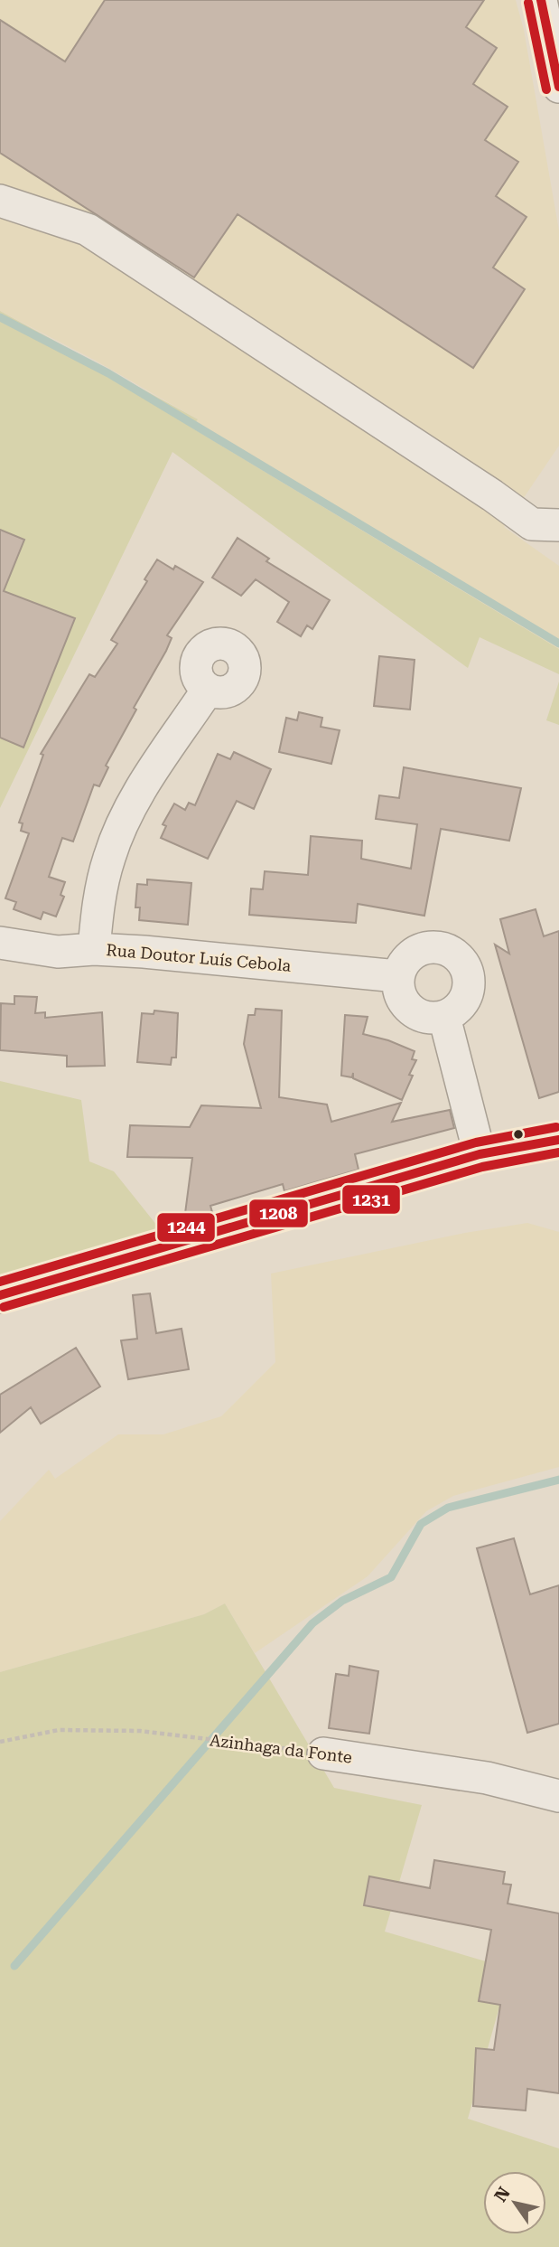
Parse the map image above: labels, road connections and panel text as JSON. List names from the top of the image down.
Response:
{
  "streets": {
    "street": ["Rua Doutor Luís Cebola", "Azinhaga da Fonte"]
  },
  "lines": ["transit line 1208", "transit line 1231", "transit line 1244"],
  "north": "top left"
}
